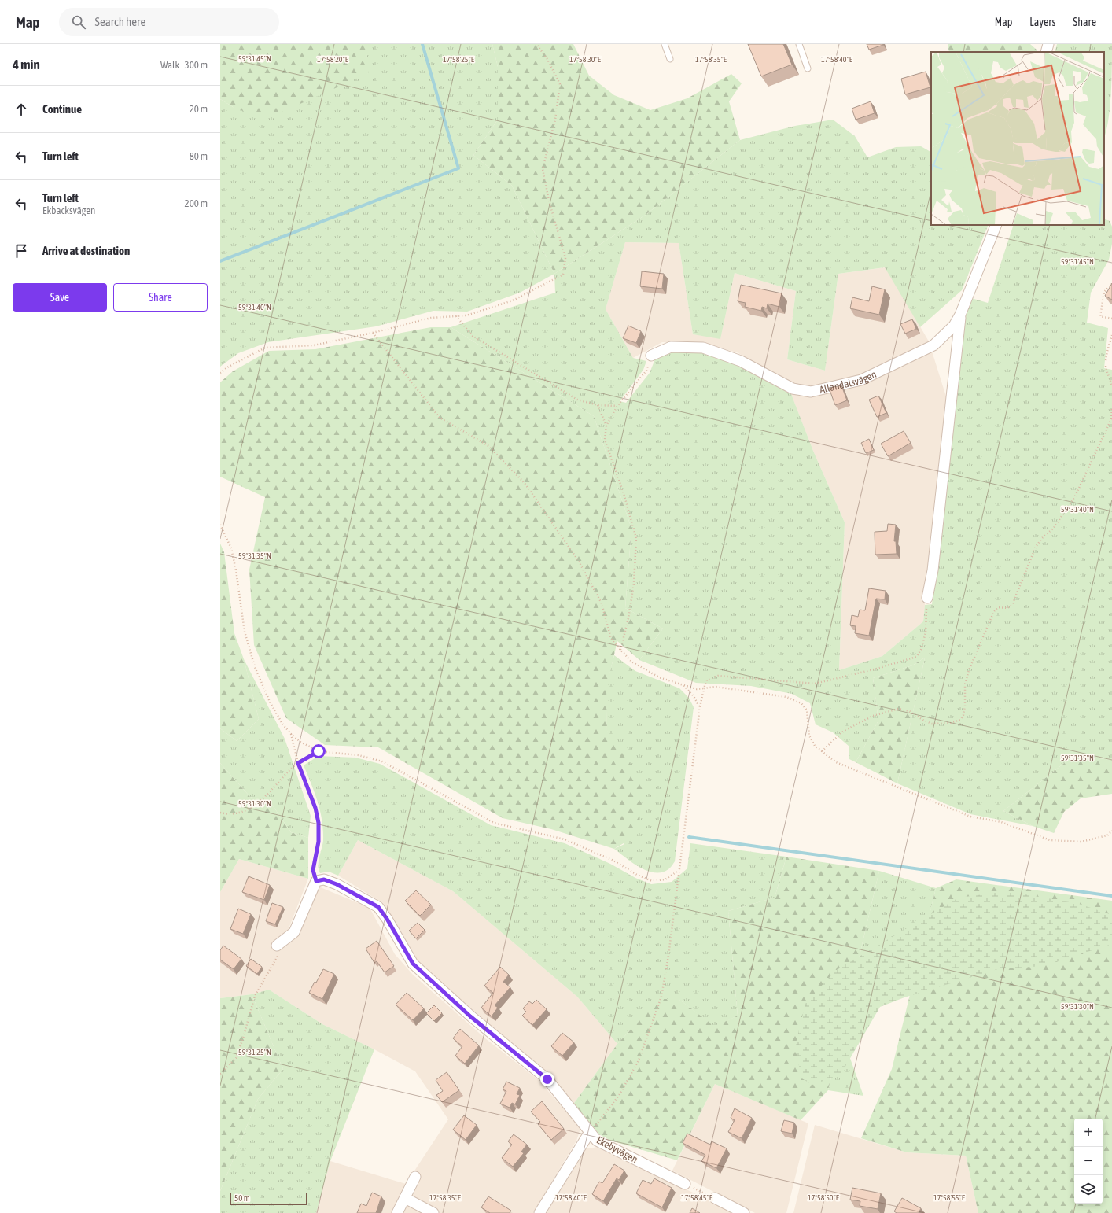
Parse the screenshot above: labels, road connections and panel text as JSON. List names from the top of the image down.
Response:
{
  "streets": {
    "street": ["Allandalsvägen", "Ekebyvägen"]
  },
  "scale_bar": "50 m",
  "page": {
    "header": "Map",
    "search": "Search here",
    "nav": ["Map", "Layers", "Share"],
    "heading": ["4 min", "Walk · 300 m"],
    "list": [
      ["Continue", "20 m"],
      ["Turn left", "80 m"],
      ["Turn left", "Ekbacksvägen", "200 m"],
      "Arrive at destination"
    ],
    "buttons": ["Save", "Share"],
    "map_buttons": ["+", "−"],
    "scale": "50 m"
  },
  "coordinates": [
    "59°31'45\"N",
    "17°58'20\"E",
    "17°58'25\"E",
    "17°58'30\"E",
    "17°58'35\"E",
    "17°58'40\"E",
    "59°31'40\"N",
    "59°31'35\"N",
    "59°31'30\"N",
    "59°31'25\"N",
    "17°58'45\"E",
    "17°58'50\"E",
    "17°58'55\"E"
  ]
}
